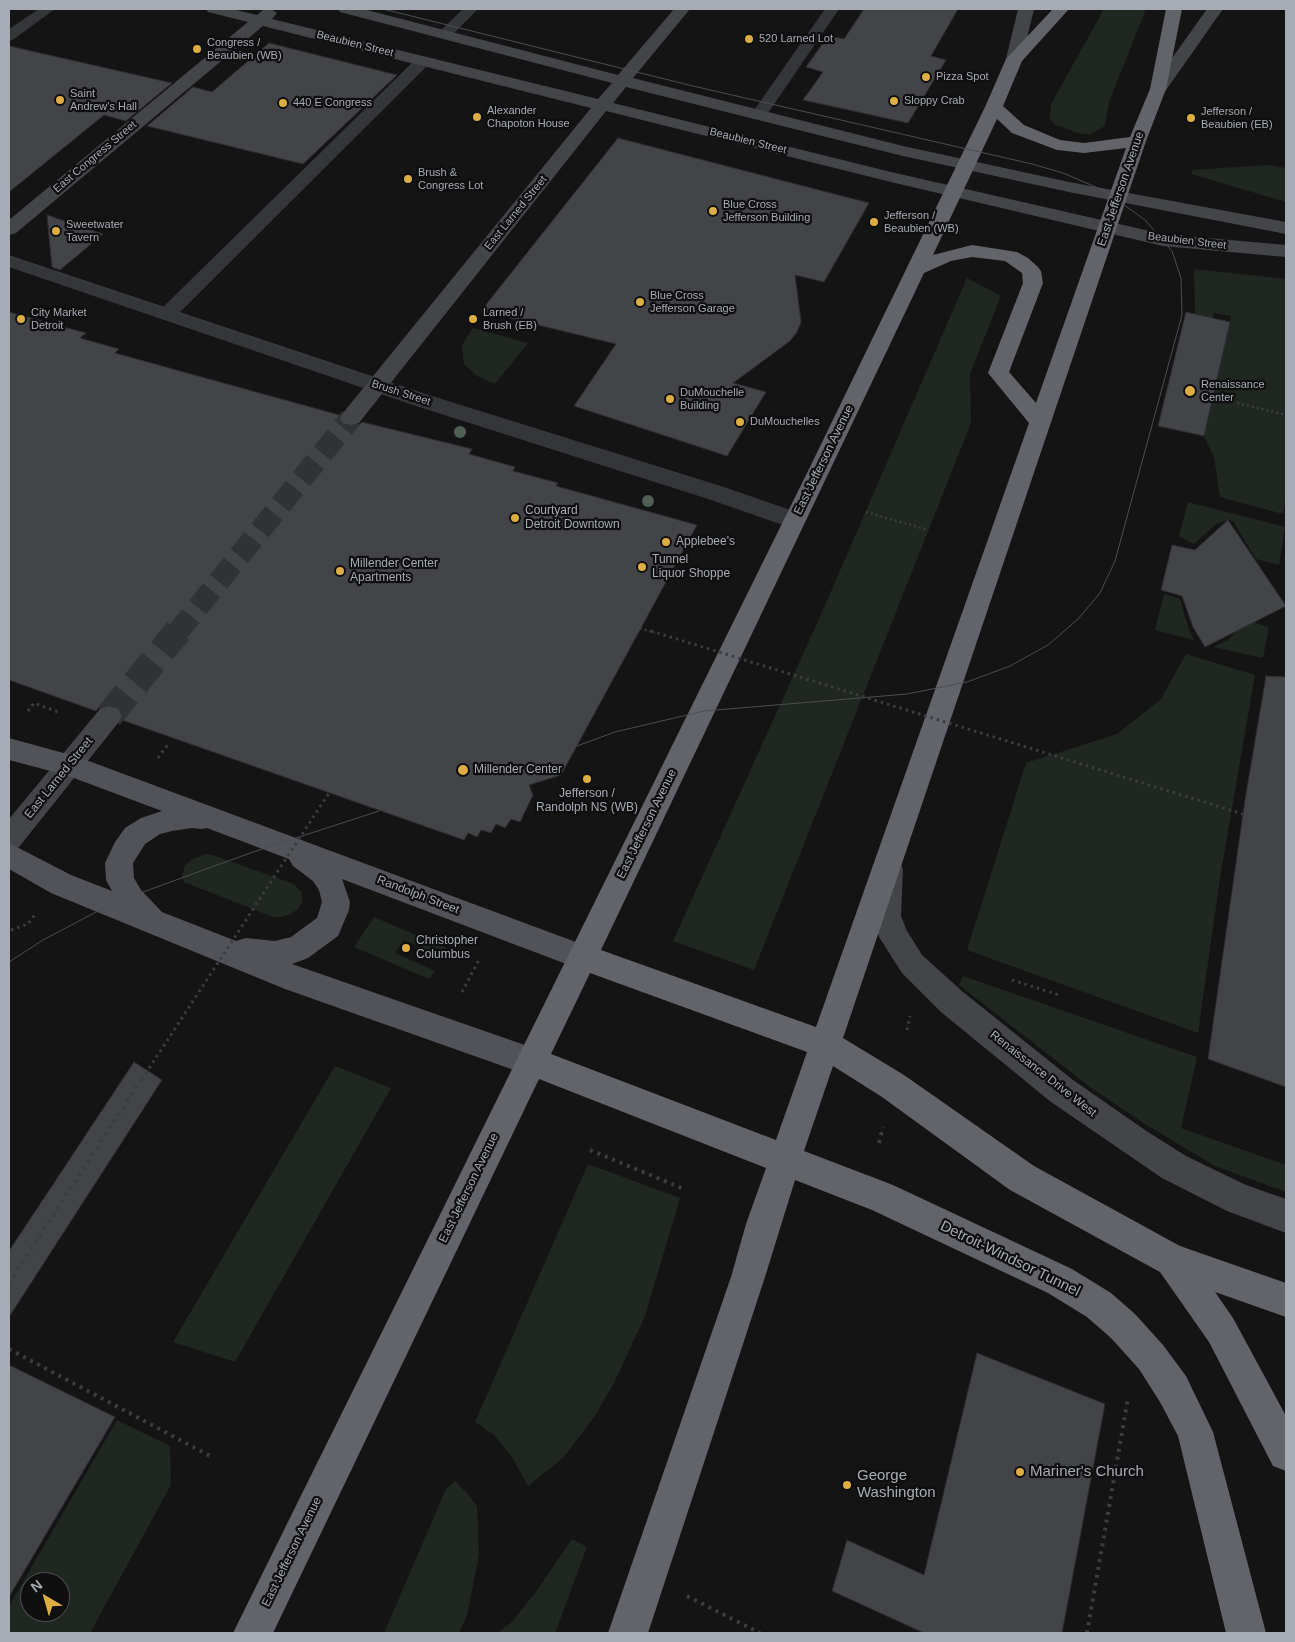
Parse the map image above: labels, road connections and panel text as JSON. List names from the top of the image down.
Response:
{
  "streets": {
    "highway": ["East Jefferson Avenue", "Randolph Street", "Detroit-Windsor Tunnel"],
    "street": [
      "Beaubien Street",
      "East Congress Street",
      "East Larned Street",
      "Brush Street",
      "Renaissance Drive West"
    ]
  },
  "crossings": [
    ["Beaubien Street", "East Congress Street"],
    ["Beaubien Street", "East Jefferson Avenue"],
    ["Beaubien Street", "East Larned Street"],
    ["East Jefferson Avenue", "Brush Street"],
    ["East Jefferson Avenue", "Randolph Street"],
    ["East Jefferson Avenue", "Renaissance Drive West"],
    ["East Jefferson Avenue", "Detroit-Windsor Tunnel"],
    ["East Larned Street", "Brush Street"],
    ["East Larned Street", "Randolph Street"]
  ],
  "places": [
    "520 Larned Lot",
    "Congress / Beaubien (WB)",
    "Pizza Spot",
    "Saint Andrew's Hall",
    "Sloppy Crab",
    "440 E Congress",
    "Alexander Chapoton House",
    "Jefferson / Beaubien (EB)",
    "Brush & Congress Lot",
    "Blue Cross Jefferson Building",
    "Jefferson / Beaubien (WB)",
    "Sweetwater Tavern",
    "Blue Cross Jefferson Garage",
    "City Market Detroit",
    "Larned / Brush (EB)",
    "Renaissance Center",
    "DuMouchelle Building",
    "DuMouchelles",
    "Courtyard Detroit Downtown",
    "Applebee's",
    "Tunnel Liquor Shoppe",
    "Millender Center Apartments",
    "Millender Center",
    "Jefferson / Randolph NS (WB)",
    "Christopher Columbus",
    "Mariner's Church",
    "George Washington"
  ],
  "north": "top left"
}
